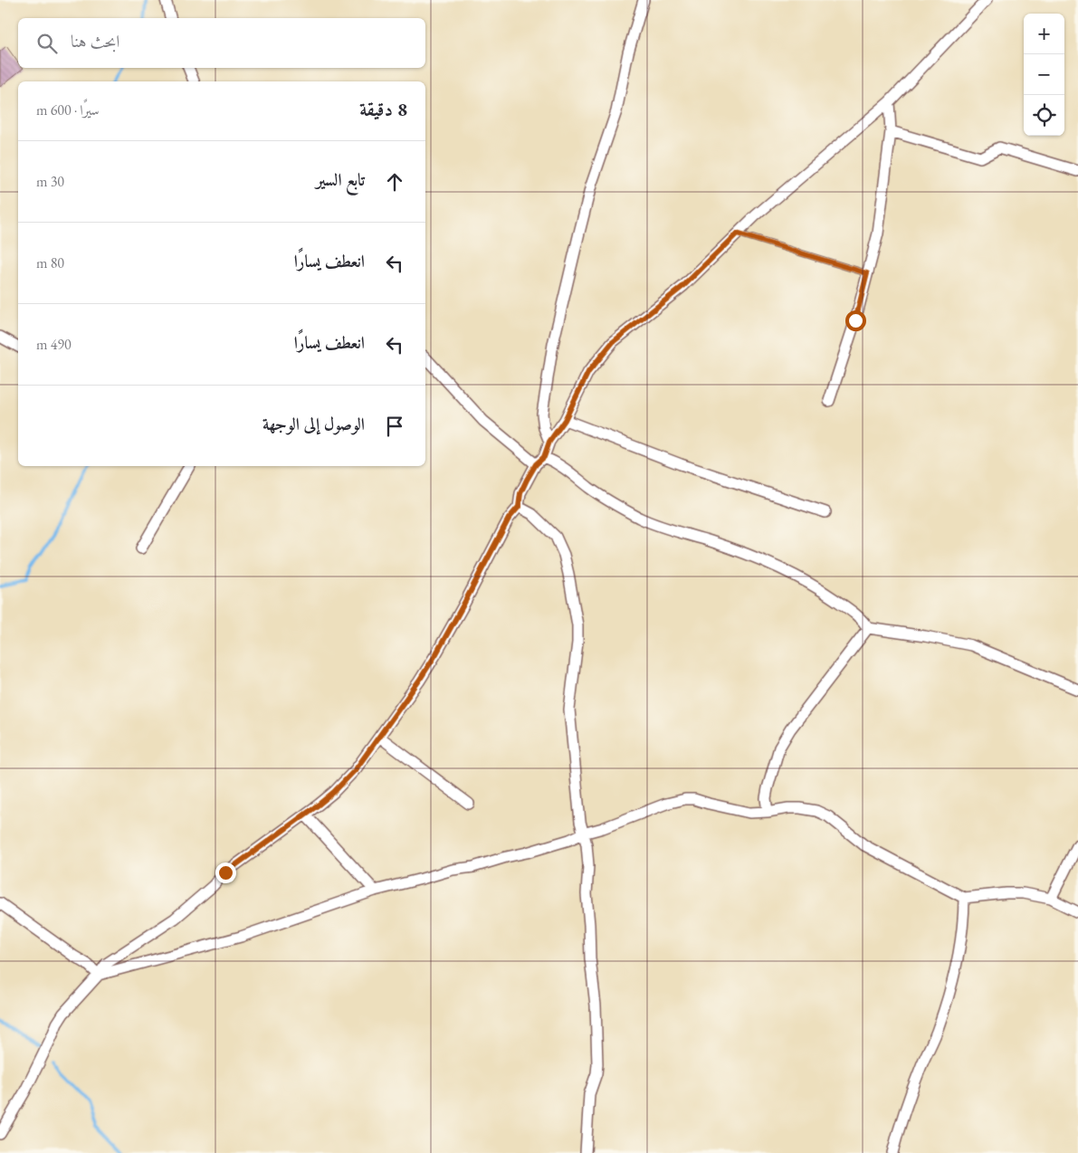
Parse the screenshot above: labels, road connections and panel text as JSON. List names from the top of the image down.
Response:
{
  "page": {
    "map_buttons": ["+", "−"],
    "search": "ابحث هنا",
    "heading": ["8 دقيقة", "سيرًا · 600 m"],
    "list": [
      ["تابع السير", "30 m"],
      ["انعطف يسارًا", "80 m"],
      ["انعطف يسارًا", "490 m"],
      "الوصول إلى الوجهة"
    ]
  }
}
